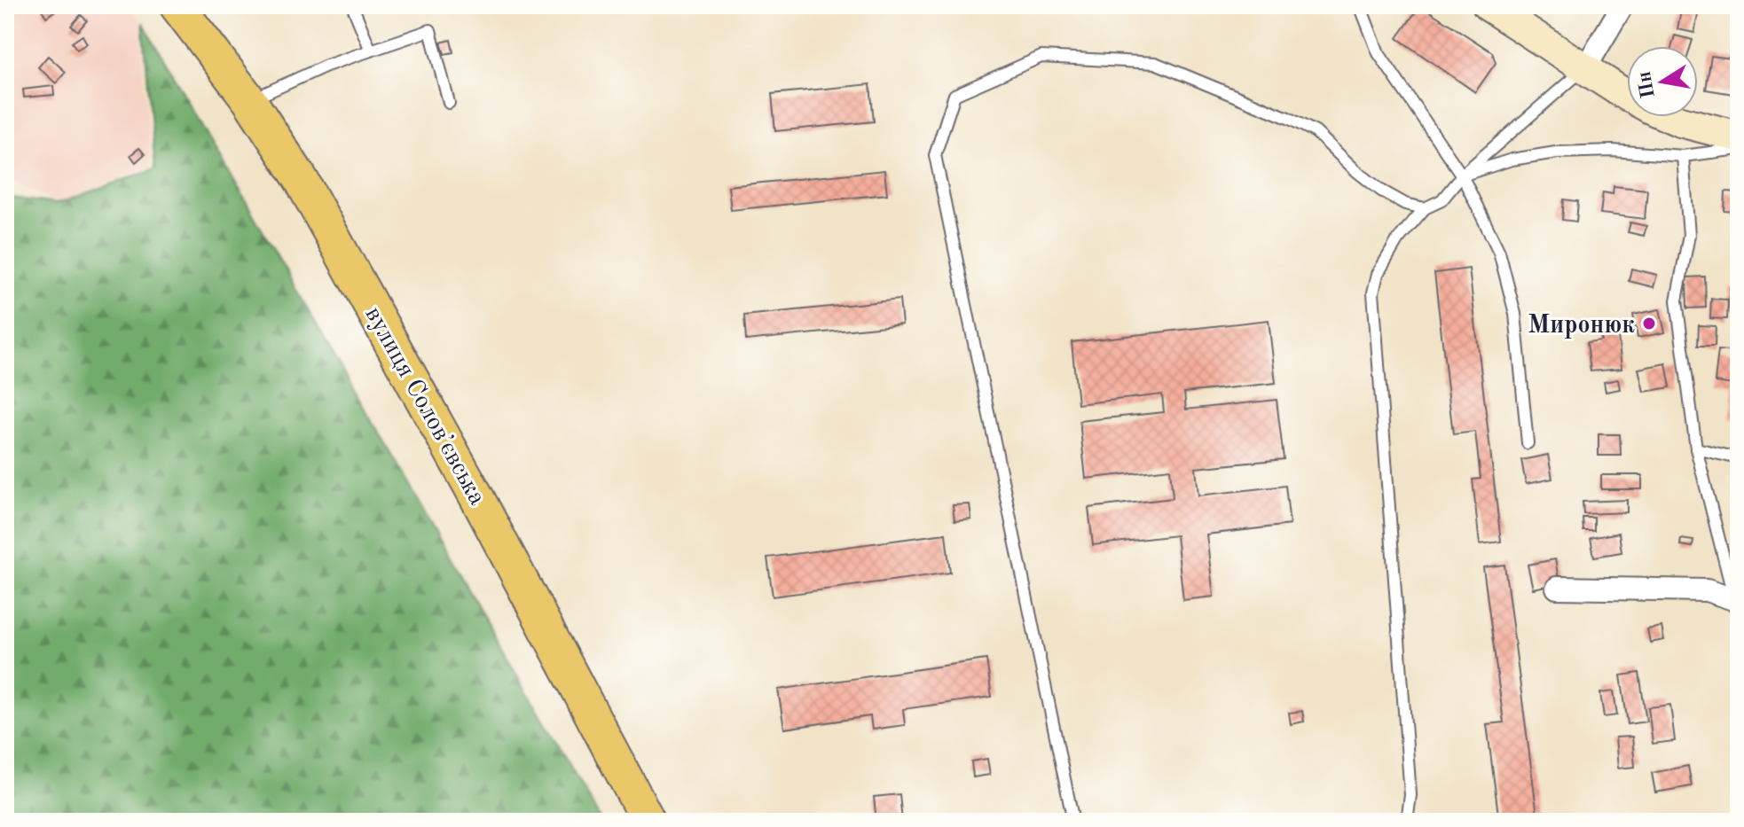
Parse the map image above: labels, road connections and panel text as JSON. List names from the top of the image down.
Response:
{
  "streets": {
    "main road": ["вулиця Соловʼєвська"]
  },
  "places": ["Миронюк"],
  "north": "left"
}
